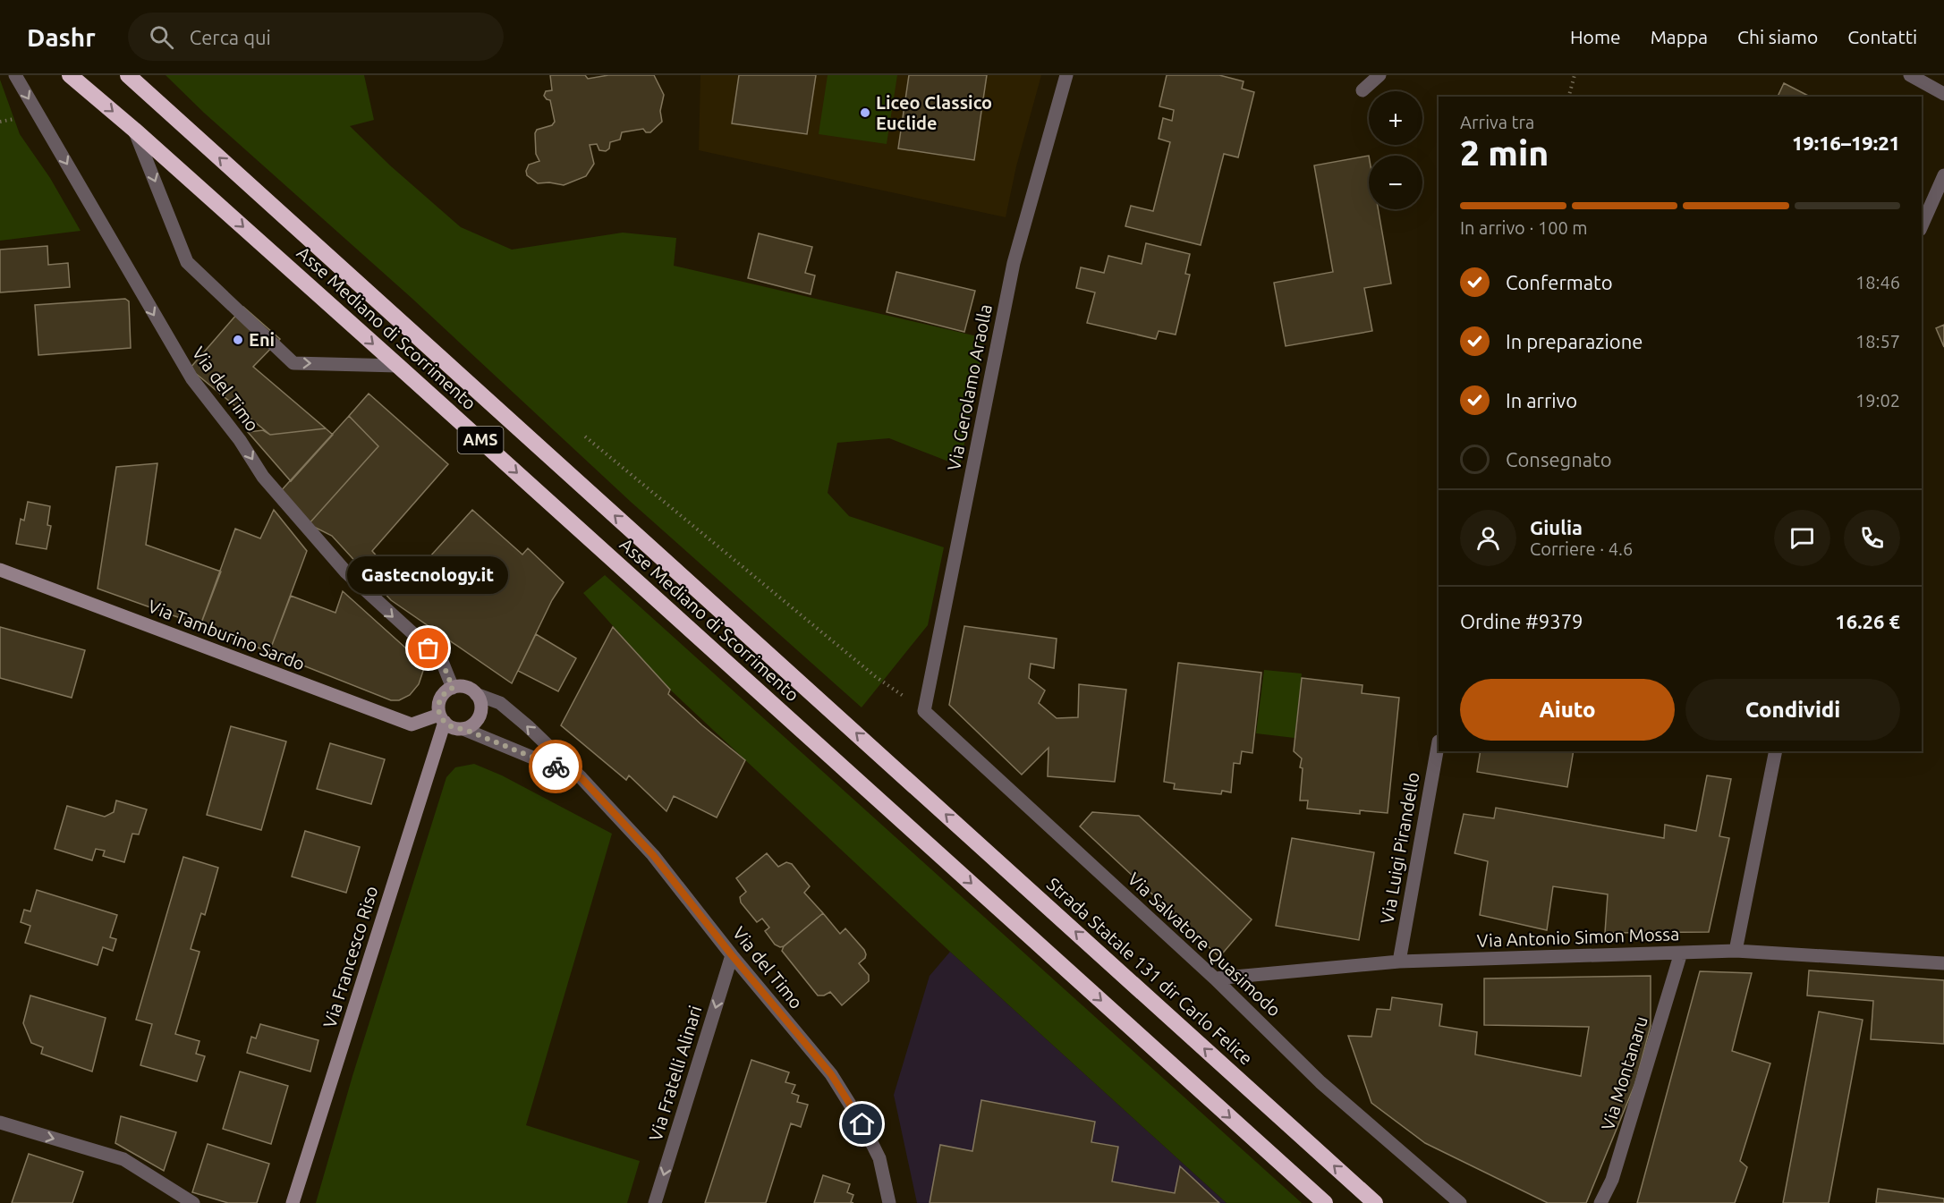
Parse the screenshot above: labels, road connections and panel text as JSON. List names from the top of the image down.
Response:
{
  "streets": {
    "highway": ["Asse Mediano di Scorrimento", "AMS", "Strada Statale 131 dir Carlo Felice"],
    "street": [
      "Via Gerolamo Araolla",
      "Via del Timo",
      "Via Tamburino Sardo",
      "Via Luigi Pirandello",
      "Via Antonio Simon Mossa",
      "Via Salvatore Quasimodo",
      "Via Francesco Riso",
      "Via Fratelli Alinari",
      "Via Montanaru"
    ]
  },
  "crossings": [
    ["Asse Mediano di Scorrimento", "Strada Statale 131 dir Carlo Felice"],
    ["Via Gerolamo Araolla", "Via Salvatore Quasimodo"],
    ["Via del Timo", "Via Tamburino Sardo"],
    ["Via del Timo", "Via Francesco Riso"],
    ["Via del Timo", "Via Fratelli Alinari"],
    ["Via Tamburino Sardo", "Via Francesco Riso"],
    ["Via Luigi Pirandello", "Via Antonio Simon Mossa"],
    ["Via Antonio Simon Mossa", "Via Salvatore Quasimodo"],
    ["Via Antonio Simon Mossa", "Via Montanaru"]
  ],
  "one_way": ["Strada Statale 131 dir Carlo Felice", "Via Fratelli Alinari"],
  "places": ["Liceo Classico Euclide", "Eni", "Gastecnology.it"],
  "page": {
    "header": "Dashr",
    "search": "Cerca qui",
    "nav": [
      "Home",
      "Mappa",
      "Chi siamo",
      "Contatti"
    ],
    "map_buttons": ["+", "−"],
    "heading": ["2 min", "Arriva tra", "19:16–19:21"],
    "panel": [
      "Giulia",
      "Corriere · 4.6",
      "Ordine #9379",
      "16.26 €"
    ],
    "bar": "In arrivo · 100 m",
    "list": [
      ["Confermato", "18:46"],
      ["In preparazione", "18:57"],
      ["In arrivo", "19:02"],
      "Consegnato"
    ],
    "bubble": "Gastecnology.it",
    "buttons": ["Aiuto", "Condividi"]
  }
}
